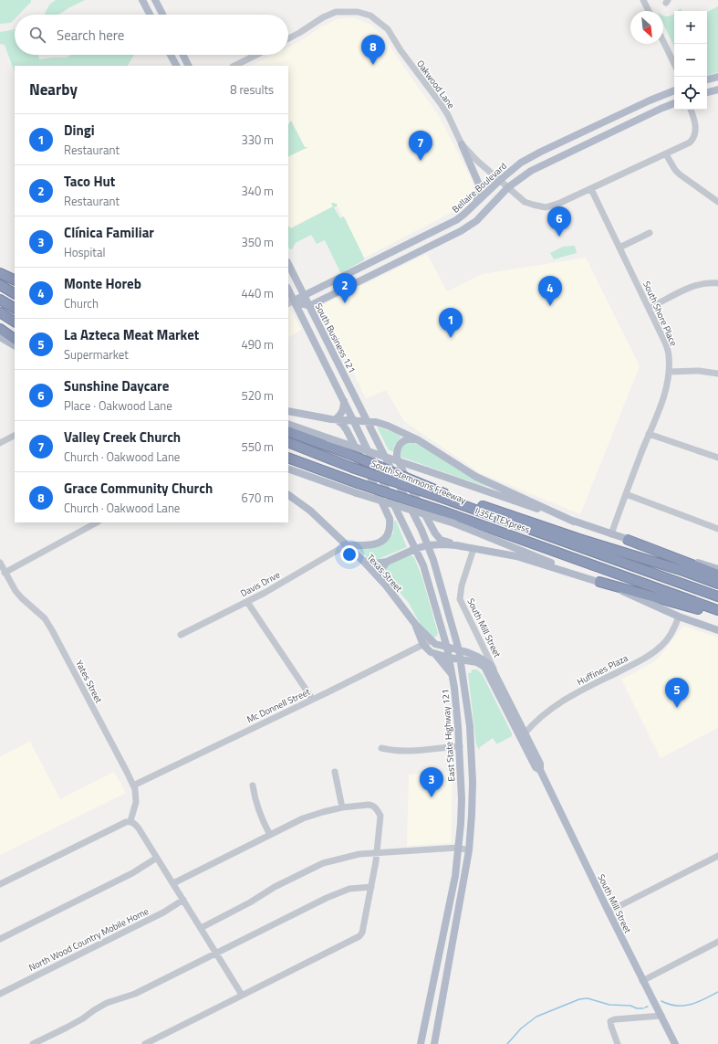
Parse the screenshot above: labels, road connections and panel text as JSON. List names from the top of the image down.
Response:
{
  "streets": {
    "highway": ["South Stemmons Freeway", "I 35E TEXpress"],
    "main road": [
      "Bellaire Boulevard",
      "South Business 121",
      "Texas Street",
      "South Mill Street",
      "East State Highway 121"
    ],
    "street": [
      "Oakwood Lane",
      "South Shore Place",
      "Davis Drive",
      "Huffines Plaza",
      "Yates Street",
      "Mc Donnell Street",
      "North Wood Country Mobile Home"
    ]
  },
  "crossings": [
    ["Oakwood Lane", "Bellaire Boulevard"],
    ["Oakwood Lane", "South Shore Place"],
    ["Bellaire Boulevard", "South Business 121"],
    ["South Shore Place", "South Stemmons Freeway"],
    ["South Business 121", "South Stemmons Freeway"],
    ["South Stemmons Freeway", "I 35E TEXpress"],
    ["South Stemmons Freeway", "East State Highway 121"],
    ["Texas Street", "Davis Drive"],
    ["Texas Street", "South Mill Street"],
    ["Texas Street", "Mc Donnell Street"],
    ["Texas Street", "East State Highway 121"],
    ["South Mill Street", "Huffines Plaza"],
    ["South Mill Street", "East State Highway 121"],
    ["Yates Street", "Mc Donnell Street"]
  ],
  "north": "bottom right",
  "page": {
    "map_buttons": ["+", "−"],
    "search": "Search here",
    "pins": [
      "8",
      "7",
      "6",
      "2",
      "4",
      "1",
      "5",
      "3"
    ],
    "heading": ["Nearby", "8 results"],
    "list": [
      {
        "mark": "1",
        "name": "Dingi",
        "note": "Restaurant",
        "value": "330 m"
      },
      {
        "mark": "2",
        "name": "Taco Hut",
        "note": "Restaurant",
        "value": "340 m"
      },
      {
        "mark": "3",
        "name": "Clínica Familiar",
        "note": "Hospital",
        "value": "350 m"
      },
      {
        "mark": "4",
        "name": "Monte Horeb",
        "note": "Church",
        "value": "440 m"
      },
      {
        "mark": "5",
        "name": "La Azteca Meat Market",
        "note": "Supermarket",
        "value": "490 m"
      },
      {
        "mark": "6",
        "name": "Sunshine Daycare",
        "note": "Place · Oakwood Lane",
        "value": "520 m"
      },
      {
        "mark": "7",
        "name": "Valley Creek Church",
        "note": "Church · Oakwood Lane",
        "value": "550 m"
      },
      {
        "mark": "8",
        "name": "Grace Community Church",
        "note": "Church · Oakwood Lane",
        "value": "670 m"
      }
    ]
  }
}
